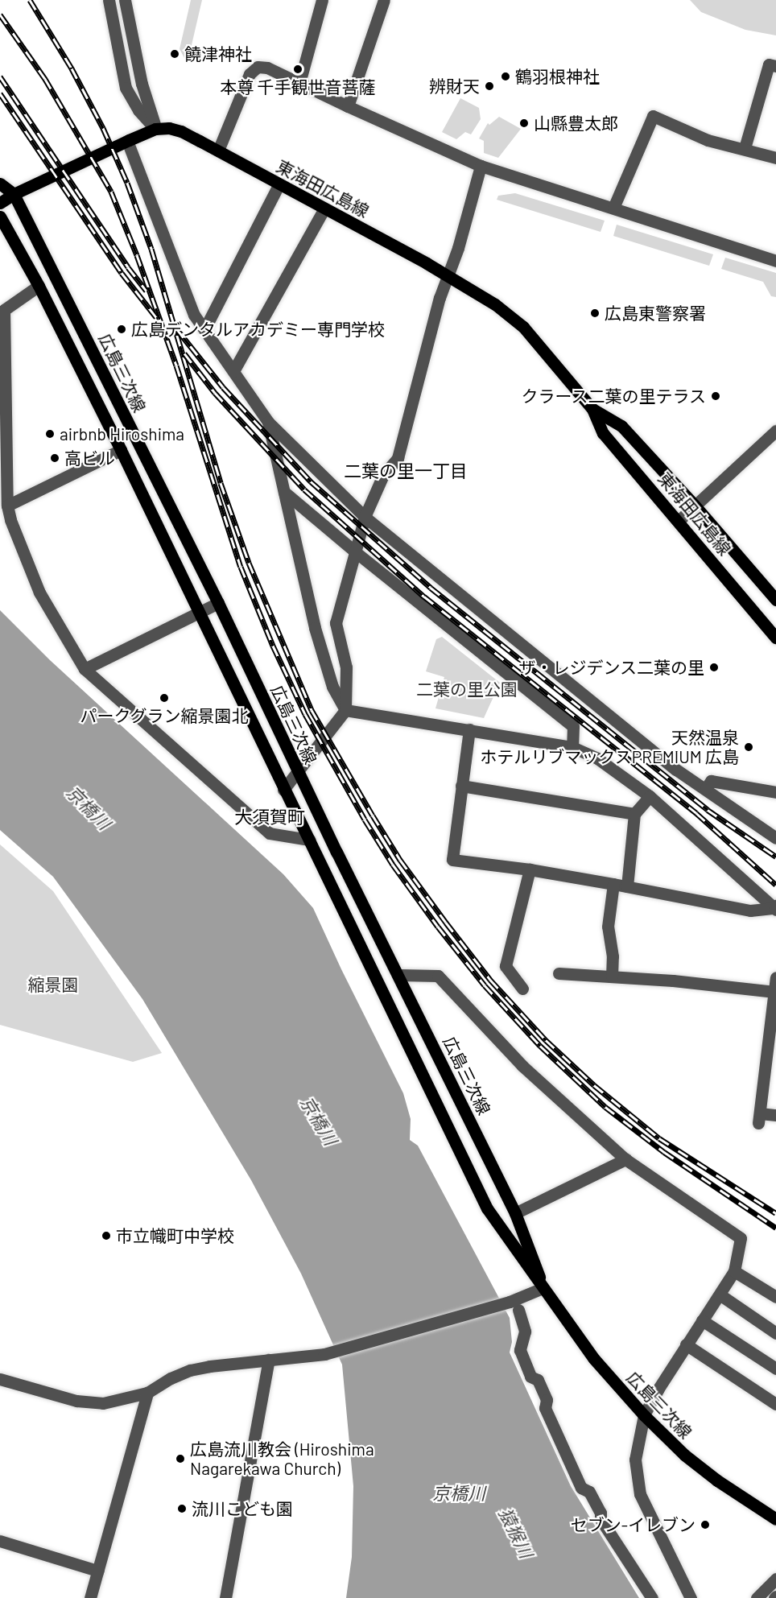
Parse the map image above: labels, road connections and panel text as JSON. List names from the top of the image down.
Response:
{
  "streets": {
    "main road": ["東海田広島線", "広島三次線"]
  },
  "crossings": [
    ["東海田広島線", "広島三次線"]
  ],
  "districts": ["二葉の里一丁目", "大須賀町"],
  "water": ["京橋川", "猿猴川"],
  "parks": ["二葉の里公園", "縮景園"],
  "places": [
    "饒津神社",
    "本尊 千手観世音菩薩",
    "鶴羽根神社",
    "辨財天",
    "山縣豊太郎",
    "広島東警察署",
    "広島デンタルアカデミー専門学校",
    "クラース二葉の里テラス",
    "airbnb Hiroshima",
    "高ビル",
    "ザ・レジデンス二葉の里",
    "パークグラン縮景園北",
    "天然温泉 ホテルリブマックスPREMIUM 広島",
    "市立幟町中学校",
    "広島流川教会 (Hiroshima Nagarekawa Church)",
    "流川こども園",
    "セブン-イレブン"
  ]
}
